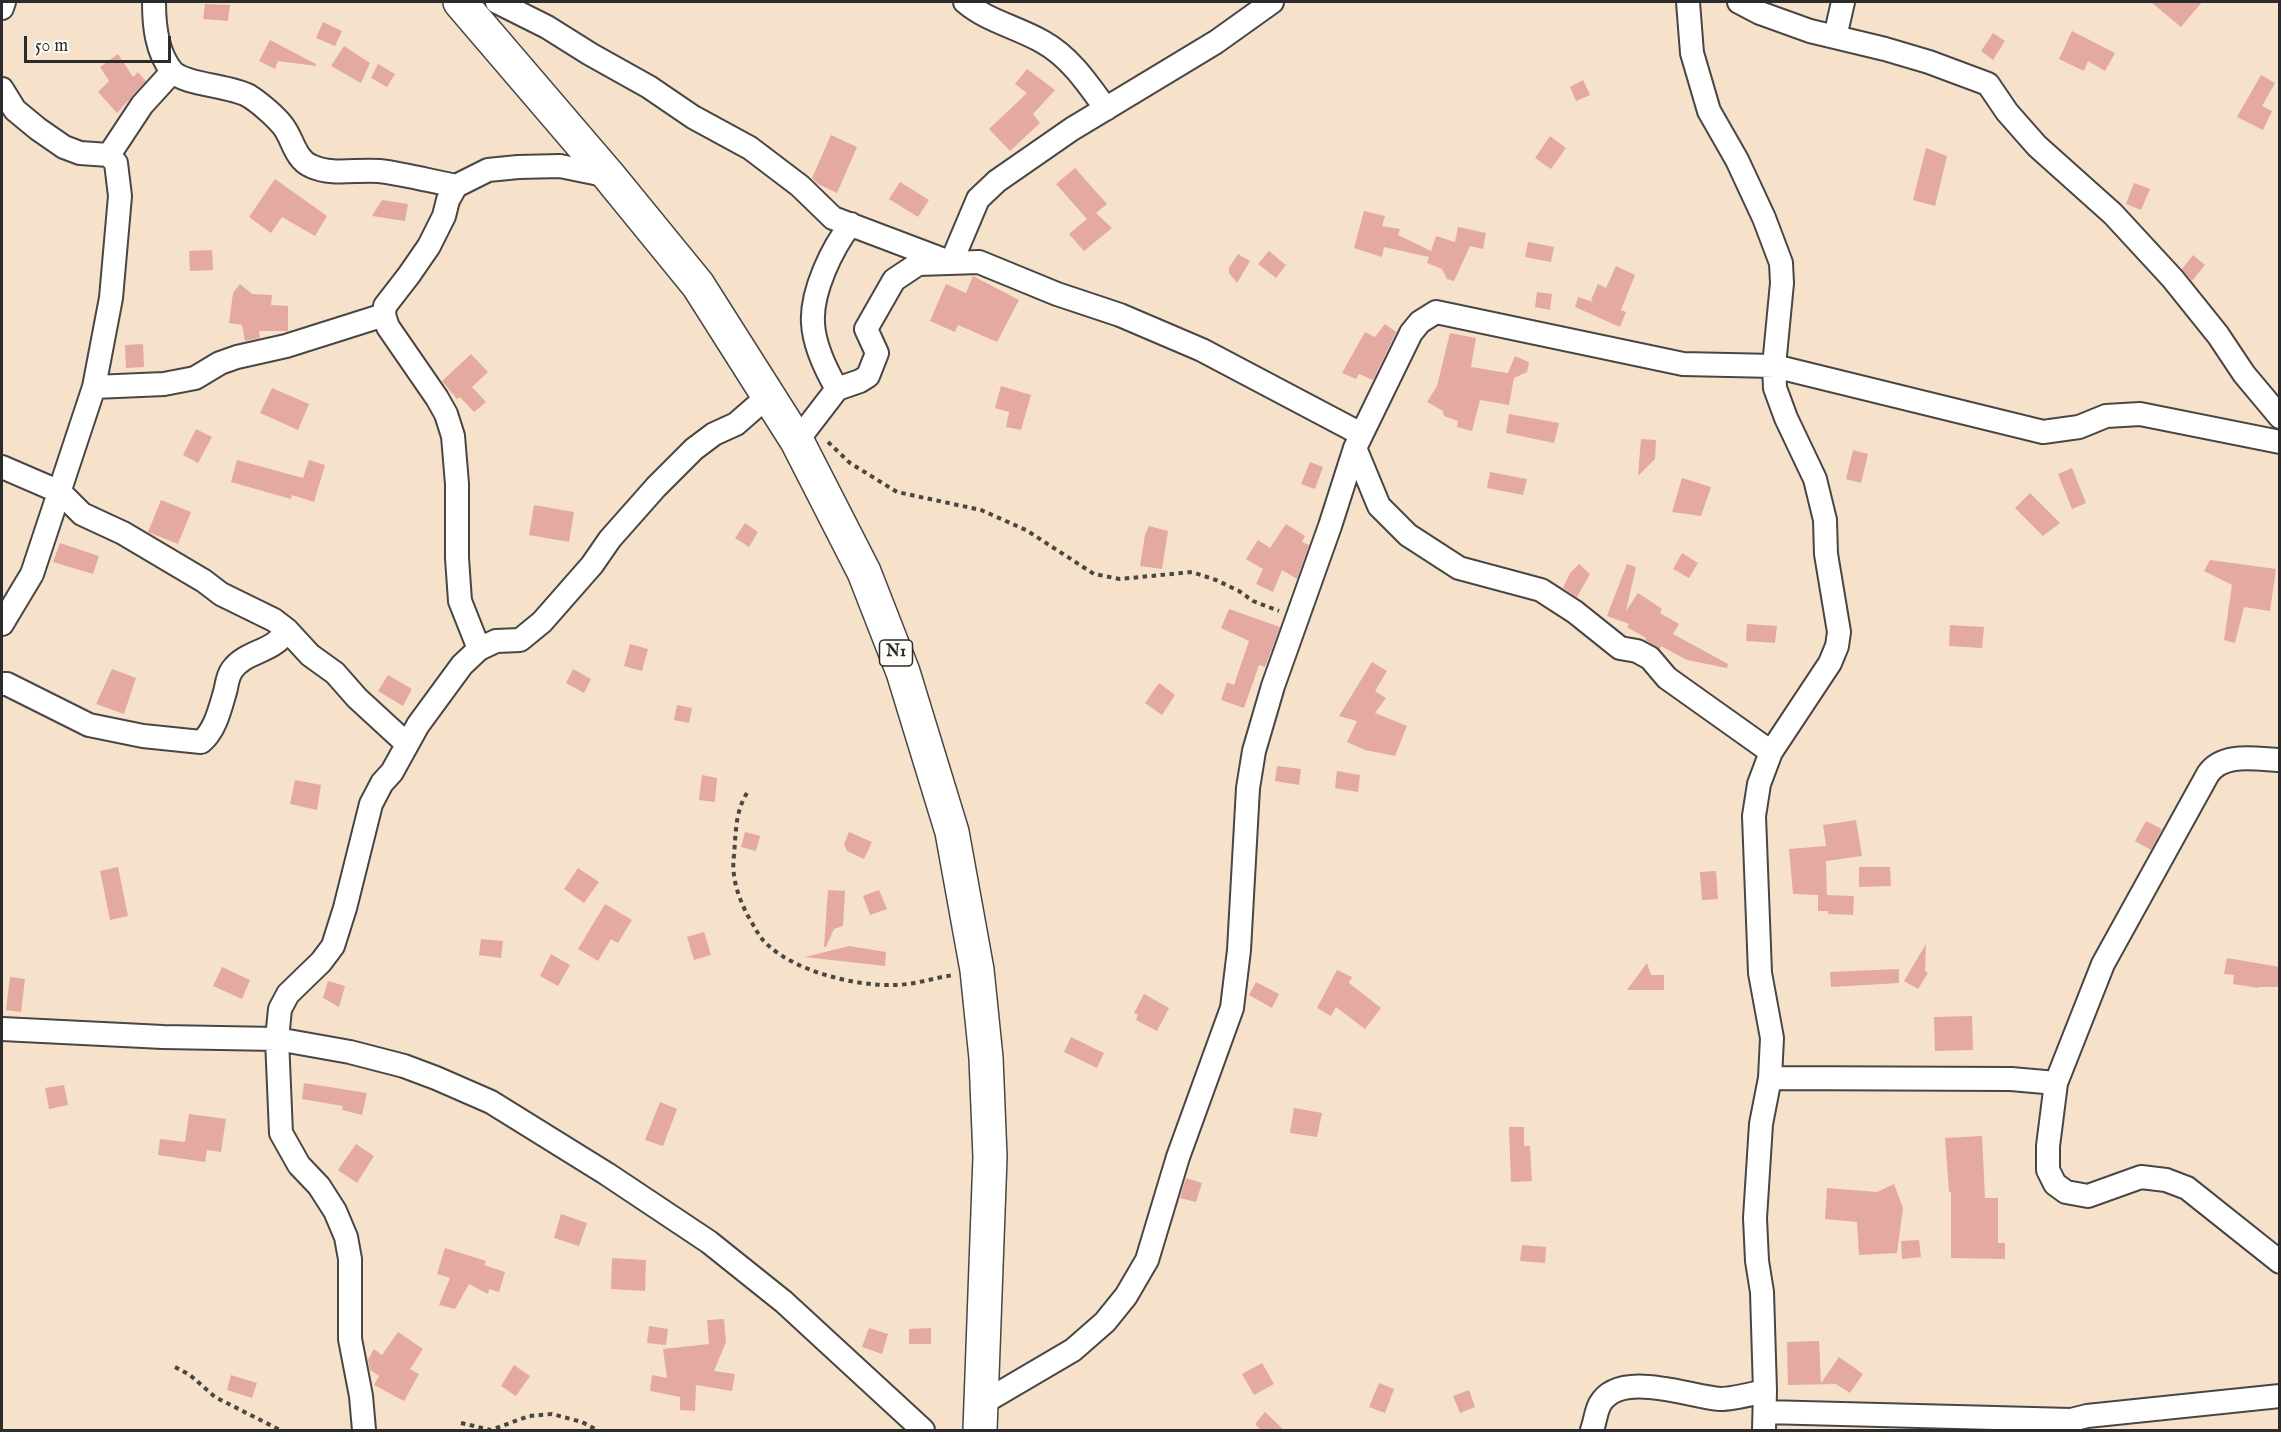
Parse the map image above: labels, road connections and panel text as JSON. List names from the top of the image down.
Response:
{
  "streets": {
    "highway": ["N1"]
  },
  "scale_bar": "50 m"
}
